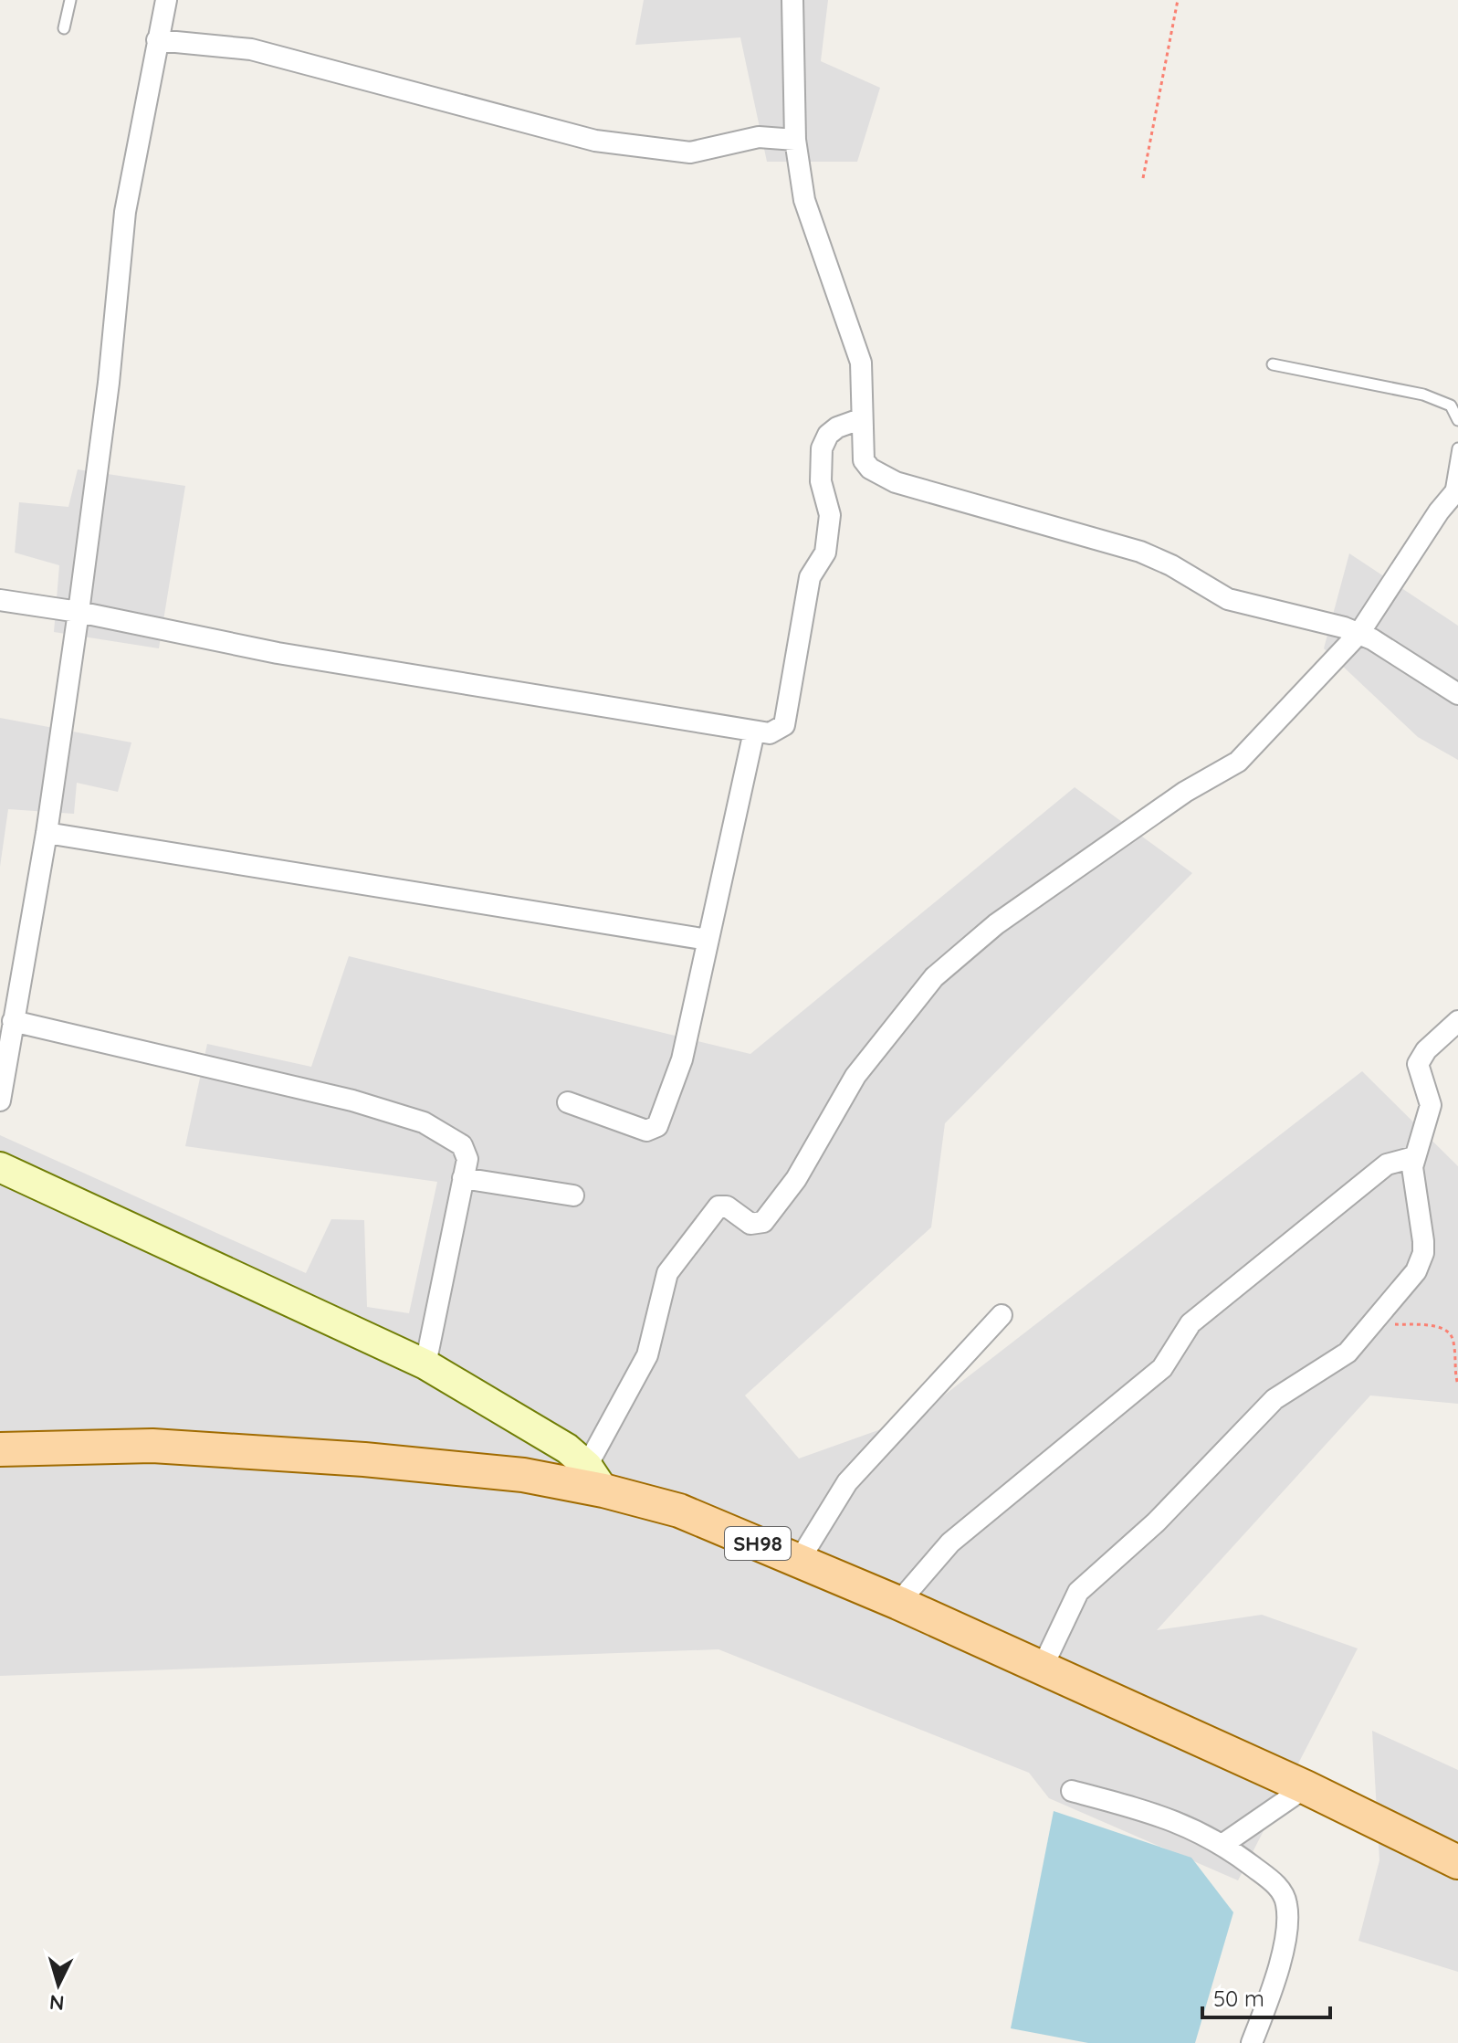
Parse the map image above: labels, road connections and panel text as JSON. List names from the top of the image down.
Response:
{
  "streets": {
    "main road": ["SH98"]
  },
  "scale_bar": "50 m",
  "north": "bottom"
}
